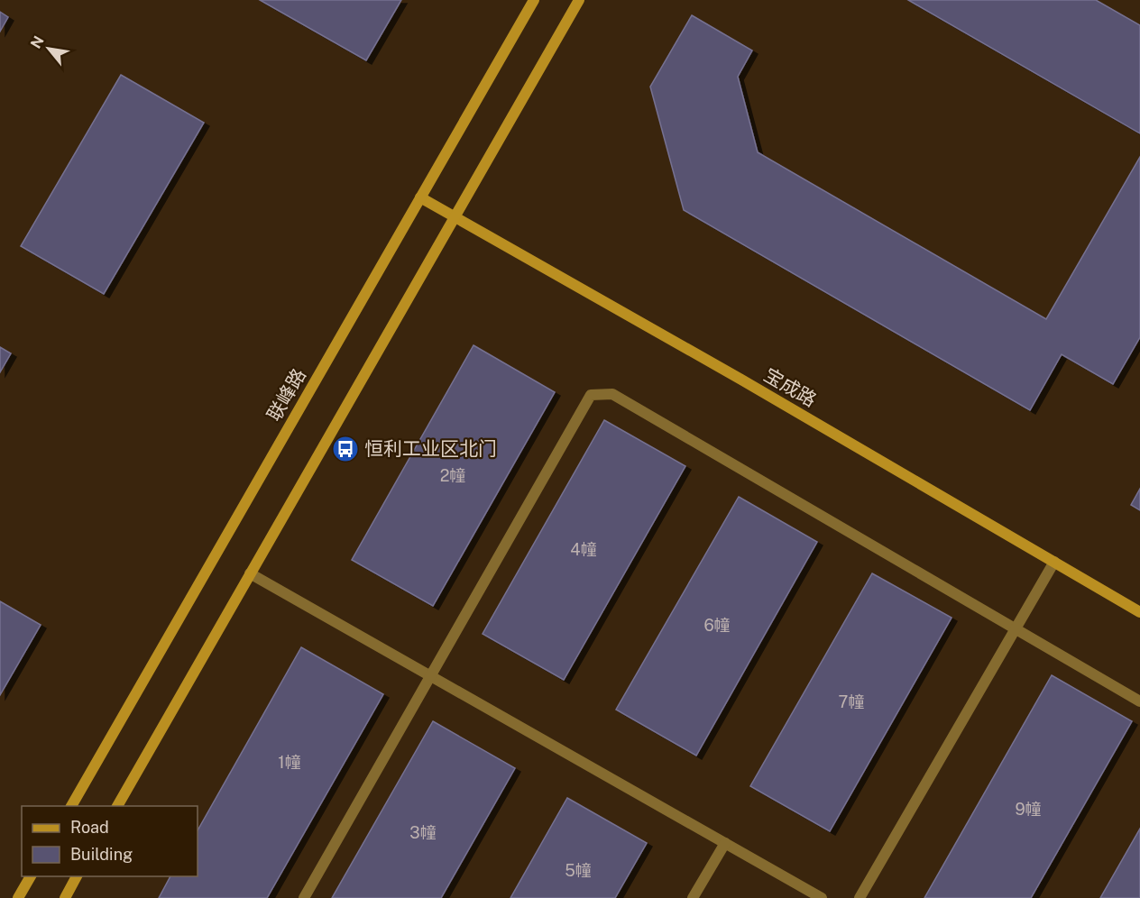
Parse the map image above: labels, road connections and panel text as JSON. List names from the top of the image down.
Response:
{
  "streets": {
    "street": ["宝成路", "联峰路"]
  },
  "crossings": [
    ["宝成路", "联峰路"]
  ],
  "places": {
    "bus stop": ["恒利工业区北门"]
  },
  "house_numbers": [
    "2幢",
    "4幢",
    "6幢",
    "7幢",
    "1幢",
    "9幢",
    "3幢",
    "5幢"
  ],
  "legend": ["Road", "Building"],
  "north": "top left"
}
